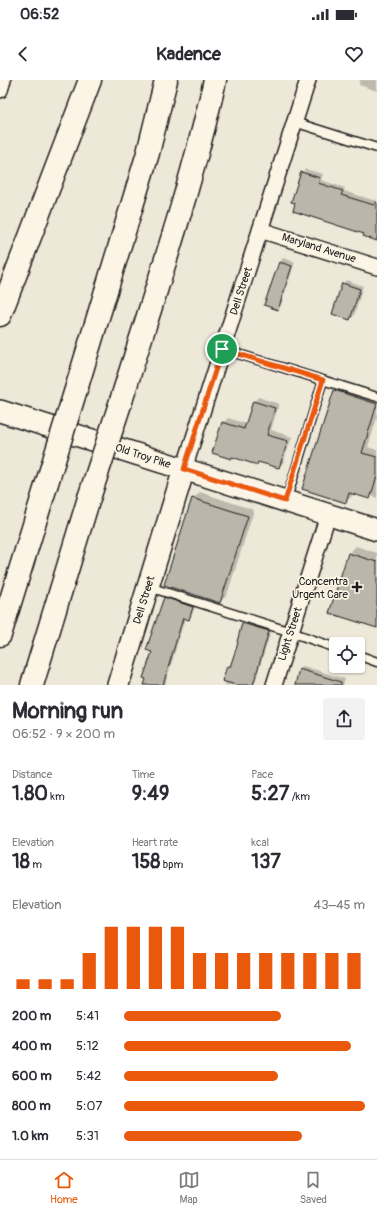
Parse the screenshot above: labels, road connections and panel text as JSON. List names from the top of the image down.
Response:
{
  "streets": {
    "main road": ["Dell Street", "Old Troy Pike"],
    "street": ["Maryland Avenue", "Light Street"]
  },
  "crossings": [
    ["Maryland Avenue", "Dell Street"],
    ["Dell Street", "Old Troy Pike"],
    ["Old Troy Pike", "Light Street"]
  ],
  "places": {
    "health": ["Concentra Urgent Care"]
  },
  "page": {
    "status": "06:52",
    "header": "Kadence",
    "heading": ["Morning run", "06:52 · 9 × 200 m"],
    "stats": [
      ["Distance", "1.80 km"],
      ["Time", "9:49"],
      ["Pace", "5:27 /km"],
      ["Elevation", "18 m"],
      ["Heart rate", "158 bpm"],
      ["kcal", "137"]
    ],
    "chart": ["Elevation", "43–45 m"],
    "list": [
      {
        "name": "200 m",
        "note": "5:41"
      },
      {
        "name": "400 m",
        "note": "5:12"
      },
      {
        "name": "600 m",
        "note": "5:42"
      },
      {
        "name": "800 m",
        "note": "5:07"
      },
      {
        "name": "1.0 km",
        "note": "5:31"
      }
    ],
    "tabs": ["Home", "Map", "Saved"]
  }
}
